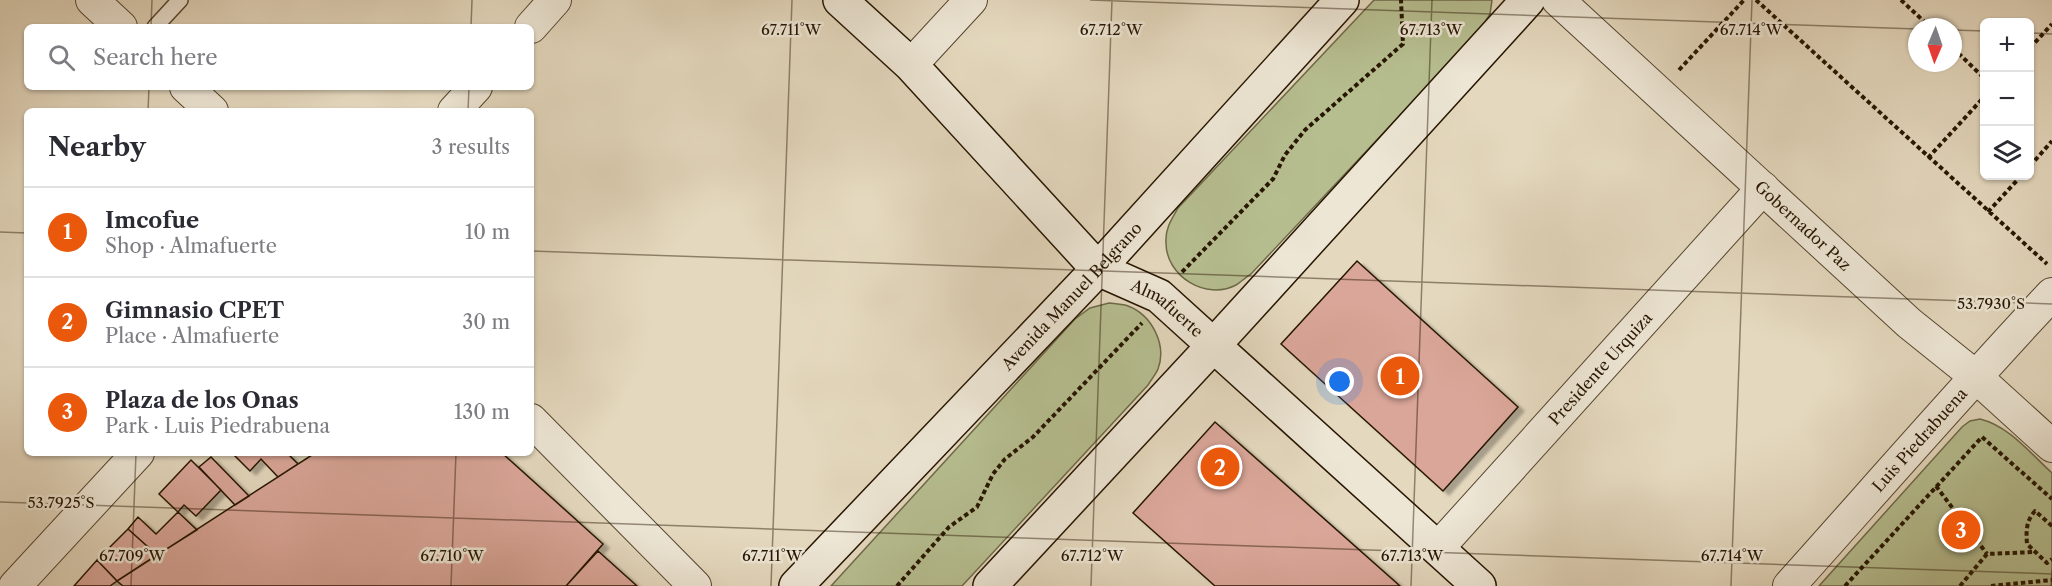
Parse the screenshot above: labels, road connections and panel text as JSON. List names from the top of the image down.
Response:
{
  "streets": {
    "main road": ["Avenida Manuel Belgrano", "Almafuerte"],
    "street": ["Gobernador Paz", "Presidente Urquiza", "Luis Piedrabuena"]
  },
  "crossings": [
    ["Gobernador Paz", "Presidente Urquiza"],
    ["Gobernador Paz", "Luis Piedrabuena"],
    ["Avenida Manuel Belgrano", "Almafuerte"],
    ["Almafuerte", "Presidente Urquiza"]
  ],
  "north": "bottom",
  "page": {
    "map_buttons": ["+", "−"],
    "search": "Search here",
    "heading": ["Nearby", "3 results"],
    "list": [
      {
        "mark": "1",
        "name": "Imcofue",
        "note": "Shop · Almafuerte",
        "value": "10 m"
      },
      {
        "mark": "2",
        "name": "Gimnasio CPET",
        "note": "Place · Almafuerte",
        "value": "30 m"
      },
      {
        "mark": "3",
        "name": "Plaza de los Onas",
        "note": "Park · Luis Piedrabuena",
        "value": "130 m"
      }
    ],
    "pins": ["1", "2", "3"]
  },
  "coordinates": [
    "67.711°W",
    "67.712°W",
    "67.713°W",
    "67.714°W",
    "53.7930°S",
    "53.7925°S",
    "67.709°W",
    "67.710°W"
  ]
}
